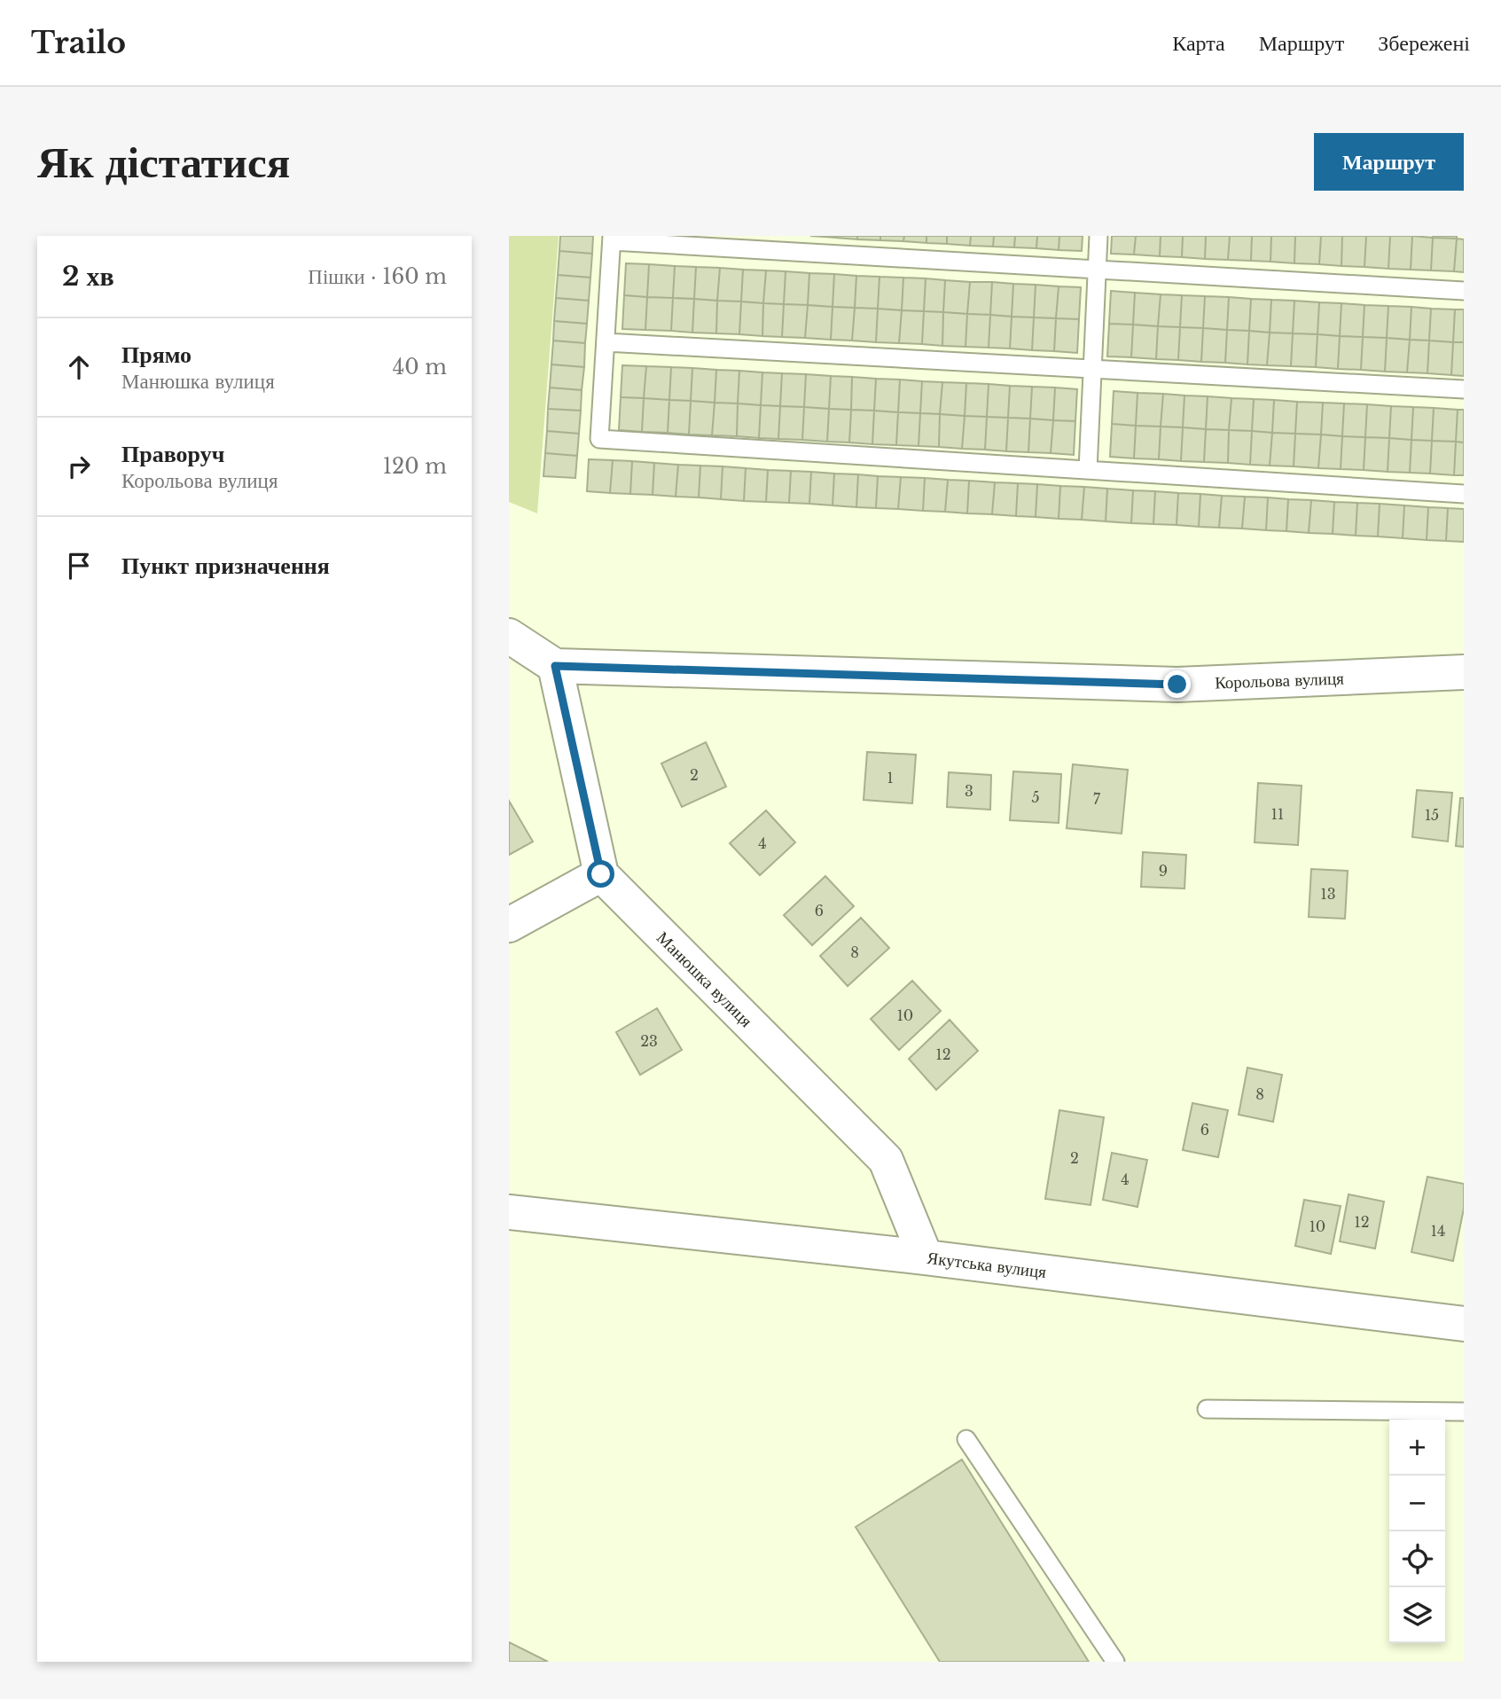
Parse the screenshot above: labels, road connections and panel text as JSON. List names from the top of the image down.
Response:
{
  "streets": {
    "street": ["Корольова вулиця", "Манюшка вулиця", "Якутська вулиця"]
  },
  "crossings": [
    ["Манюшка вулиця", "Якутська вулиця"]
  ],
  "house_numbers": [
    "2",
    "1",
    "3",
    "5",
    "7",
    "11",
    "15",
    "4",
    "9",
    "13",
    "6",
    "8",
    "10",
    "23",
    "12",
    "8",
    "6",
    "2",
    "4",
    "12",
    "10",
    "14"
  ],
  "page": {
    "header": "Trailo",
    "nav": ["Карта", "Маршрут", "Збережені"],
    "buttons": "Маршрут",
    "title": "Як дістатися",
    "heading": ["2 хв", "Пішки · 160 m"],
    "list": [
      ["Прямо", "Манюшка вулиця", "40 m"],
      ["Праворуч", "Корольова вулиця", "120 m"],
      "Пункт призначення"
    ],
    "map_buttons": ["+", "−"]
  }
}
